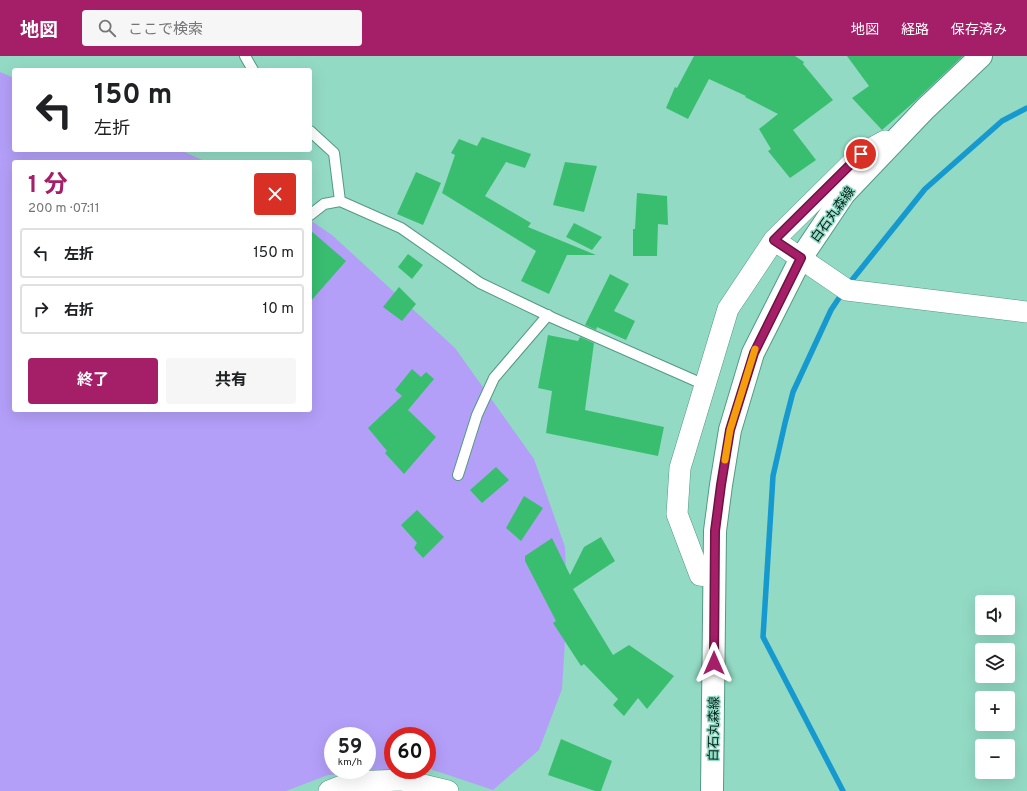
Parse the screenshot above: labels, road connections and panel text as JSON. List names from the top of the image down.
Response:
{
  "streets": {
    "main road": ["白石丸森線"]
  },
  "page": {
    "header": "地図",
    "search": "ここで検索",
    "nav": ["地図", "経路", "保存済み"],
    "turn": ["150 m", "左折"],
    "heading": ["1 分", "200 m · 07:11"],
    "list": [
      {
        "name": "左折",
        "value": "150 m"
      },
      {
        "name": "右折",
        "value": "10 m"
      }
    ],
    "buttons": ["終了", "共有"],
    "map_buttons": ["+", "−"],
    "speed": "59 km/h",
    "limit": "60"
  }
}
